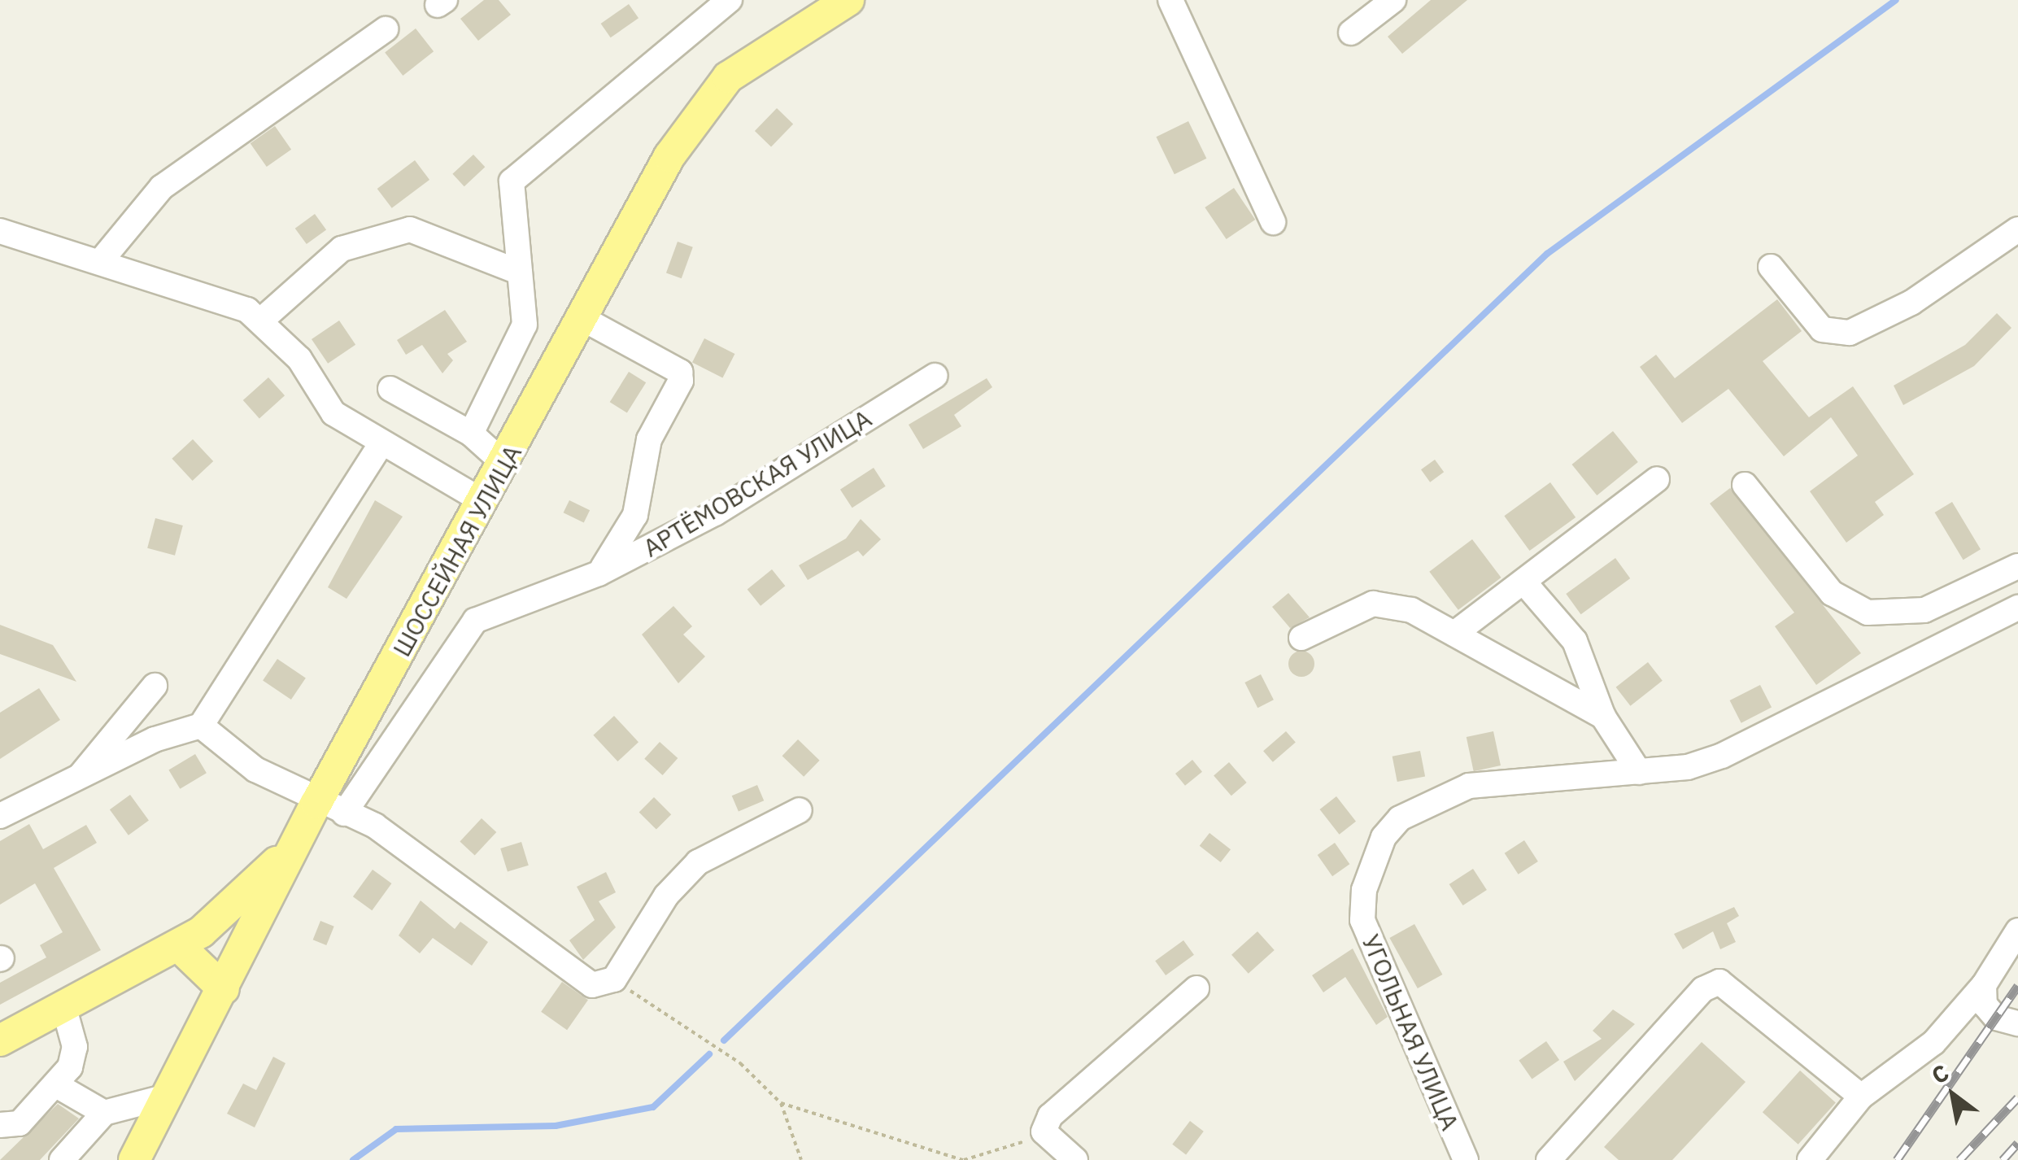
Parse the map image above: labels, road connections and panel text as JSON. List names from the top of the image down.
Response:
{
  "streets": {
    "main road": ["ШОССЕЙНАЯ УЛИЦА"],
    "street": ["АРТЁМОВСКАЯ УЛИЦА", "УГОЛЬНАЯ УЛИЦА"]
  },
  "crossings": [
    ["АРТЁМОВСКАЯ УЛИЦА", "ШОССЕЙНАЯ УЛИЦА"]
  ],
  "north": "top left"
}
